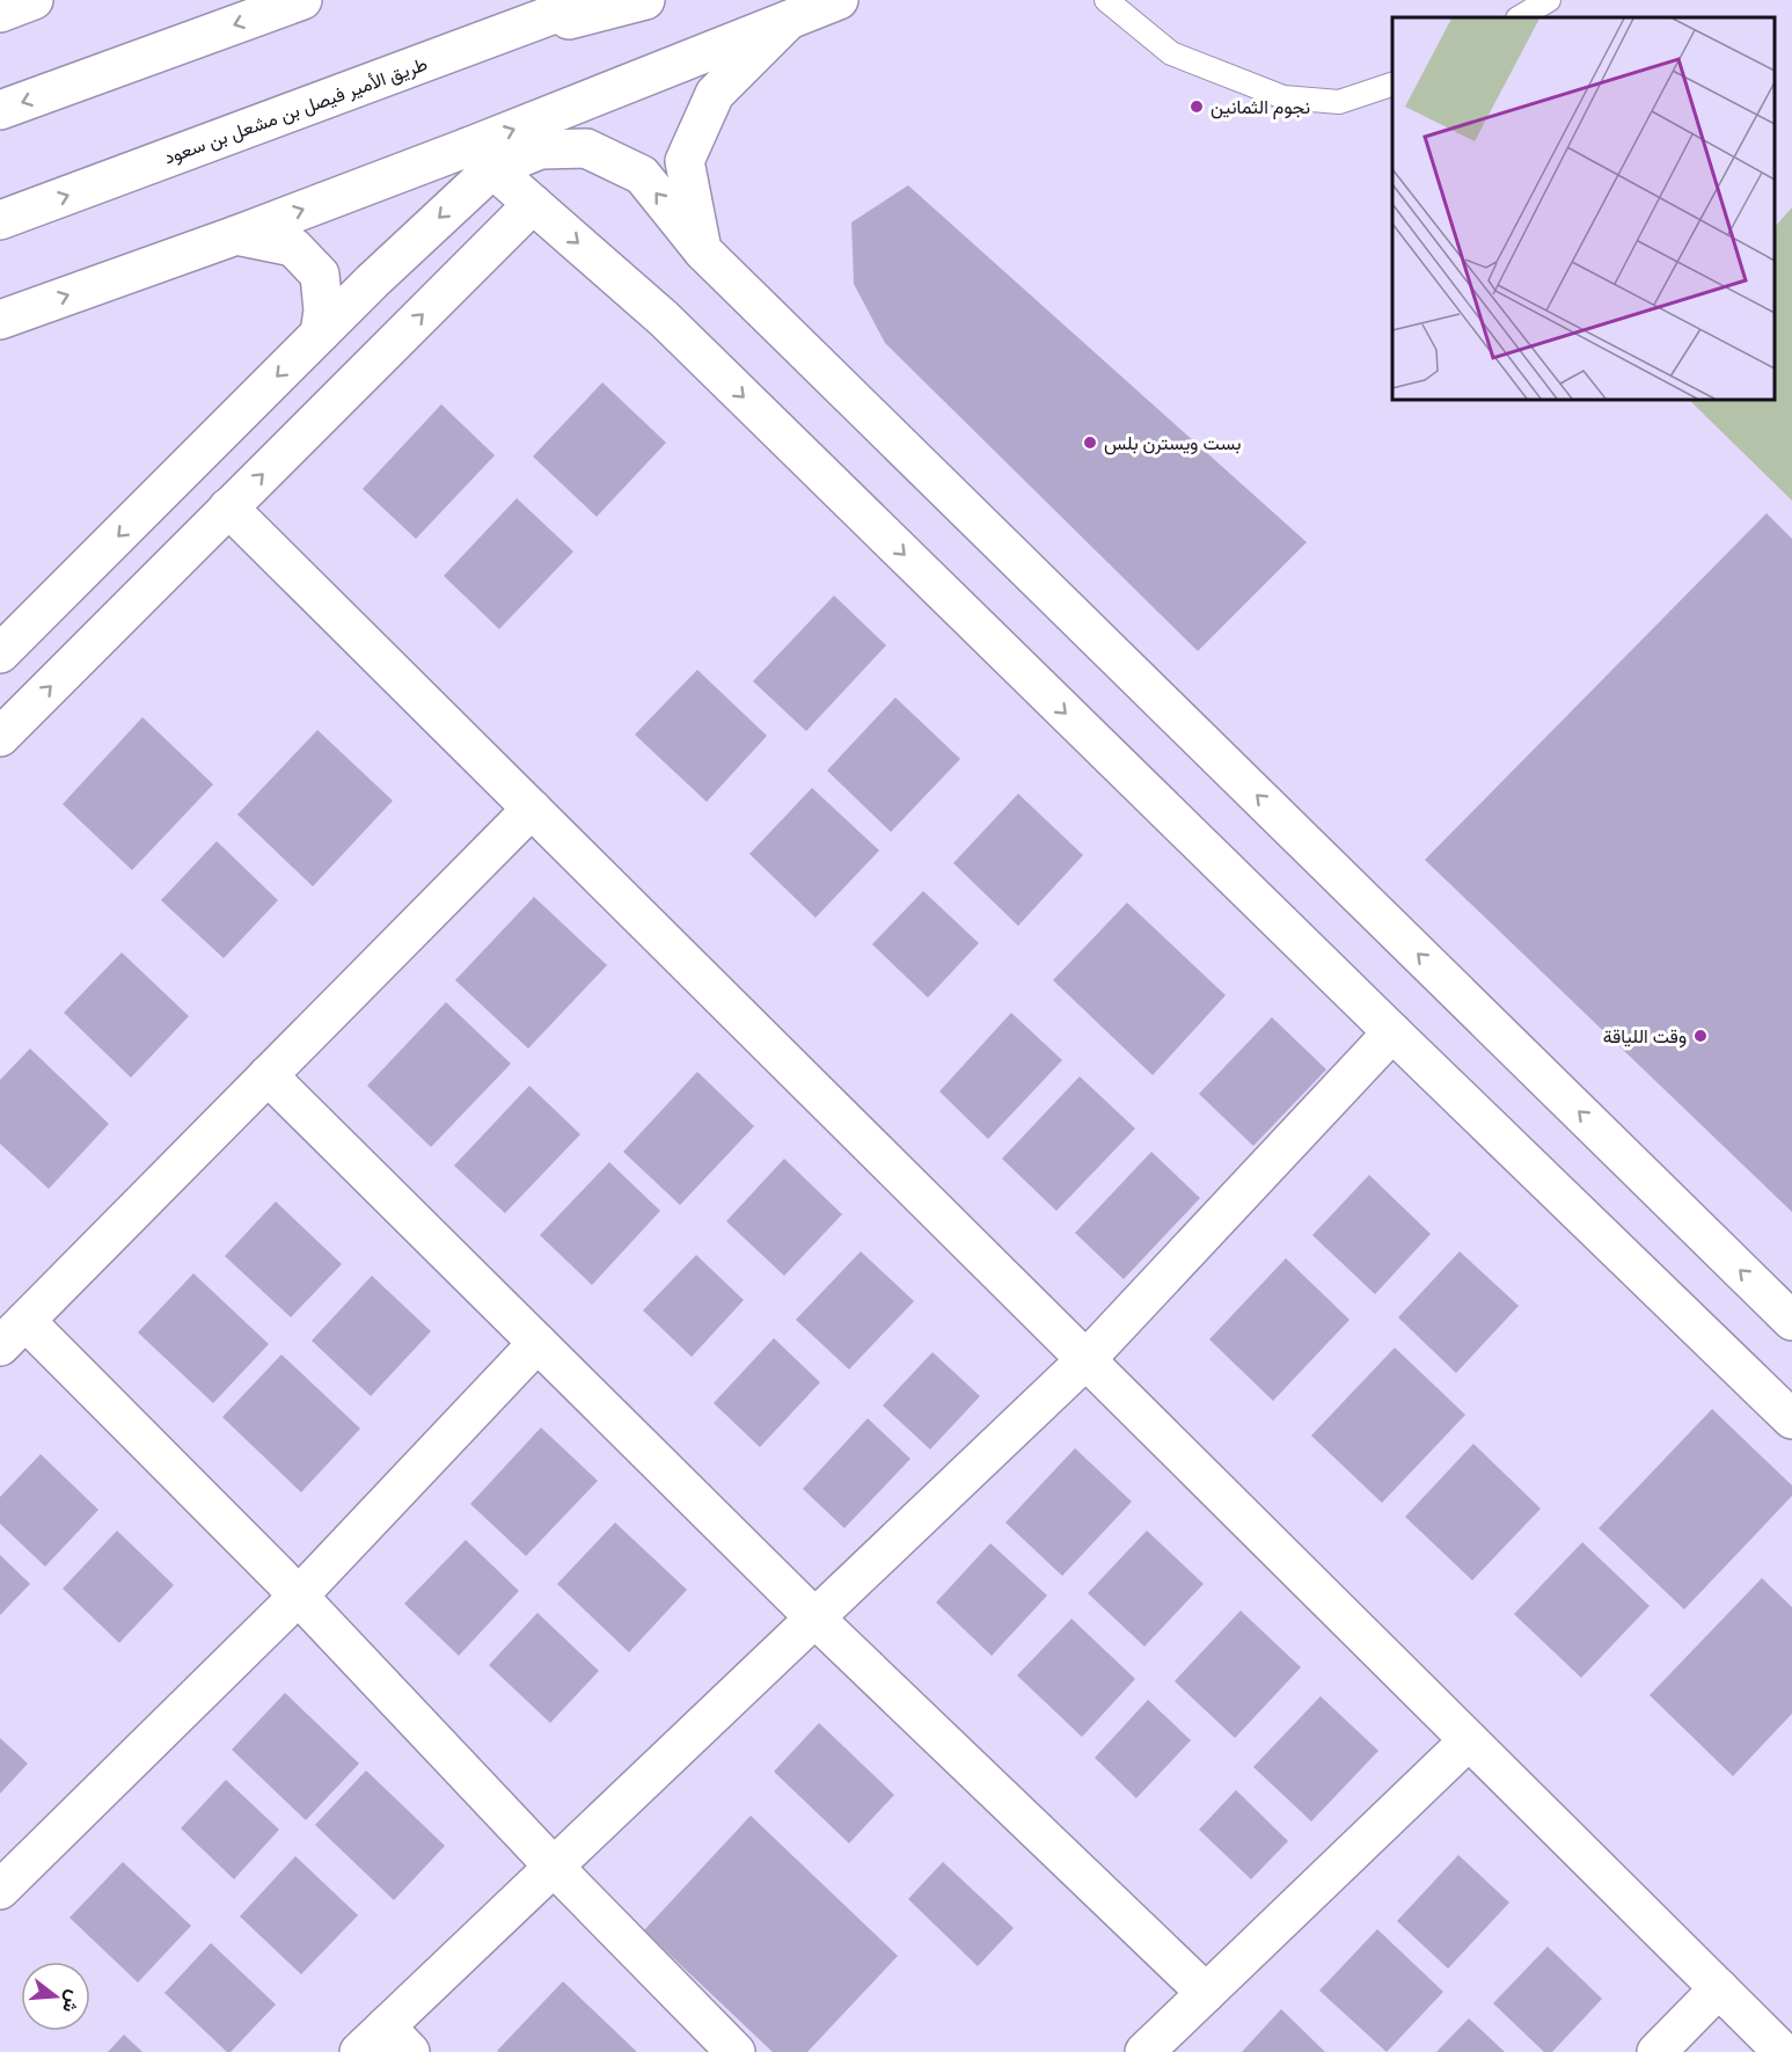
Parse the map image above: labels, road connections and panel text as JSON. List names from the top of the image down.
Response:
{
  "streets": {
    "street": ["طريق الأمير فيصل بن مشعل بن سعود"]
  },
  "places": ["نجوم الثمانين", "بست ويسترن بلس", "وقت اللياقة"],
  "north": "right"
}
